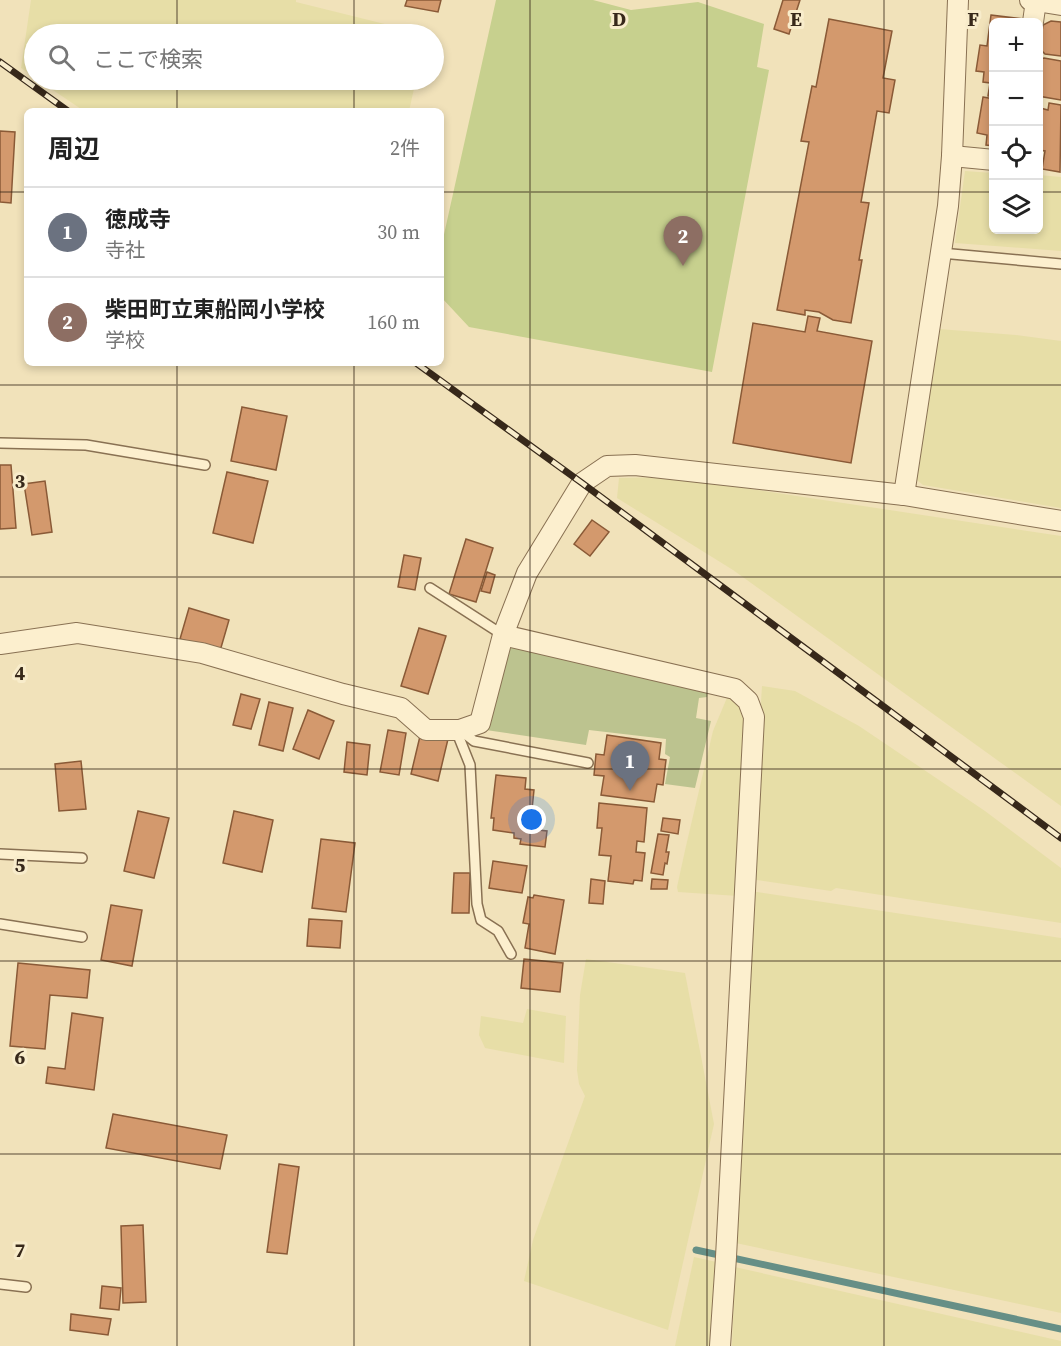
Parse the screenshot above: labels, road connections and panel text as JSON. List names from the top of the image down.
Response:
{
  "page": {
    "map_buttons": ["+", "−"],
    "search": "ここで検索",
    "heading": ["周辺", "2件"],
    "list": [
      {
        "mark": "1",
        "name": "徳成寺",
        "note": "寺社",
        "value": "30 m"
      },
      {
        "mark": "2",
        "name": "柴田町立東船岡小学校",
        "note": "学校",
        "value": "160 m"
      }
    ],
    "pins": ["2", "1"]
  },
  "grid": {
    "columns": ["D", "E", "F"],
    "rows": [
      "3",
      "4",
      "5",
      "6",
      "7"
    ]
  }
}
